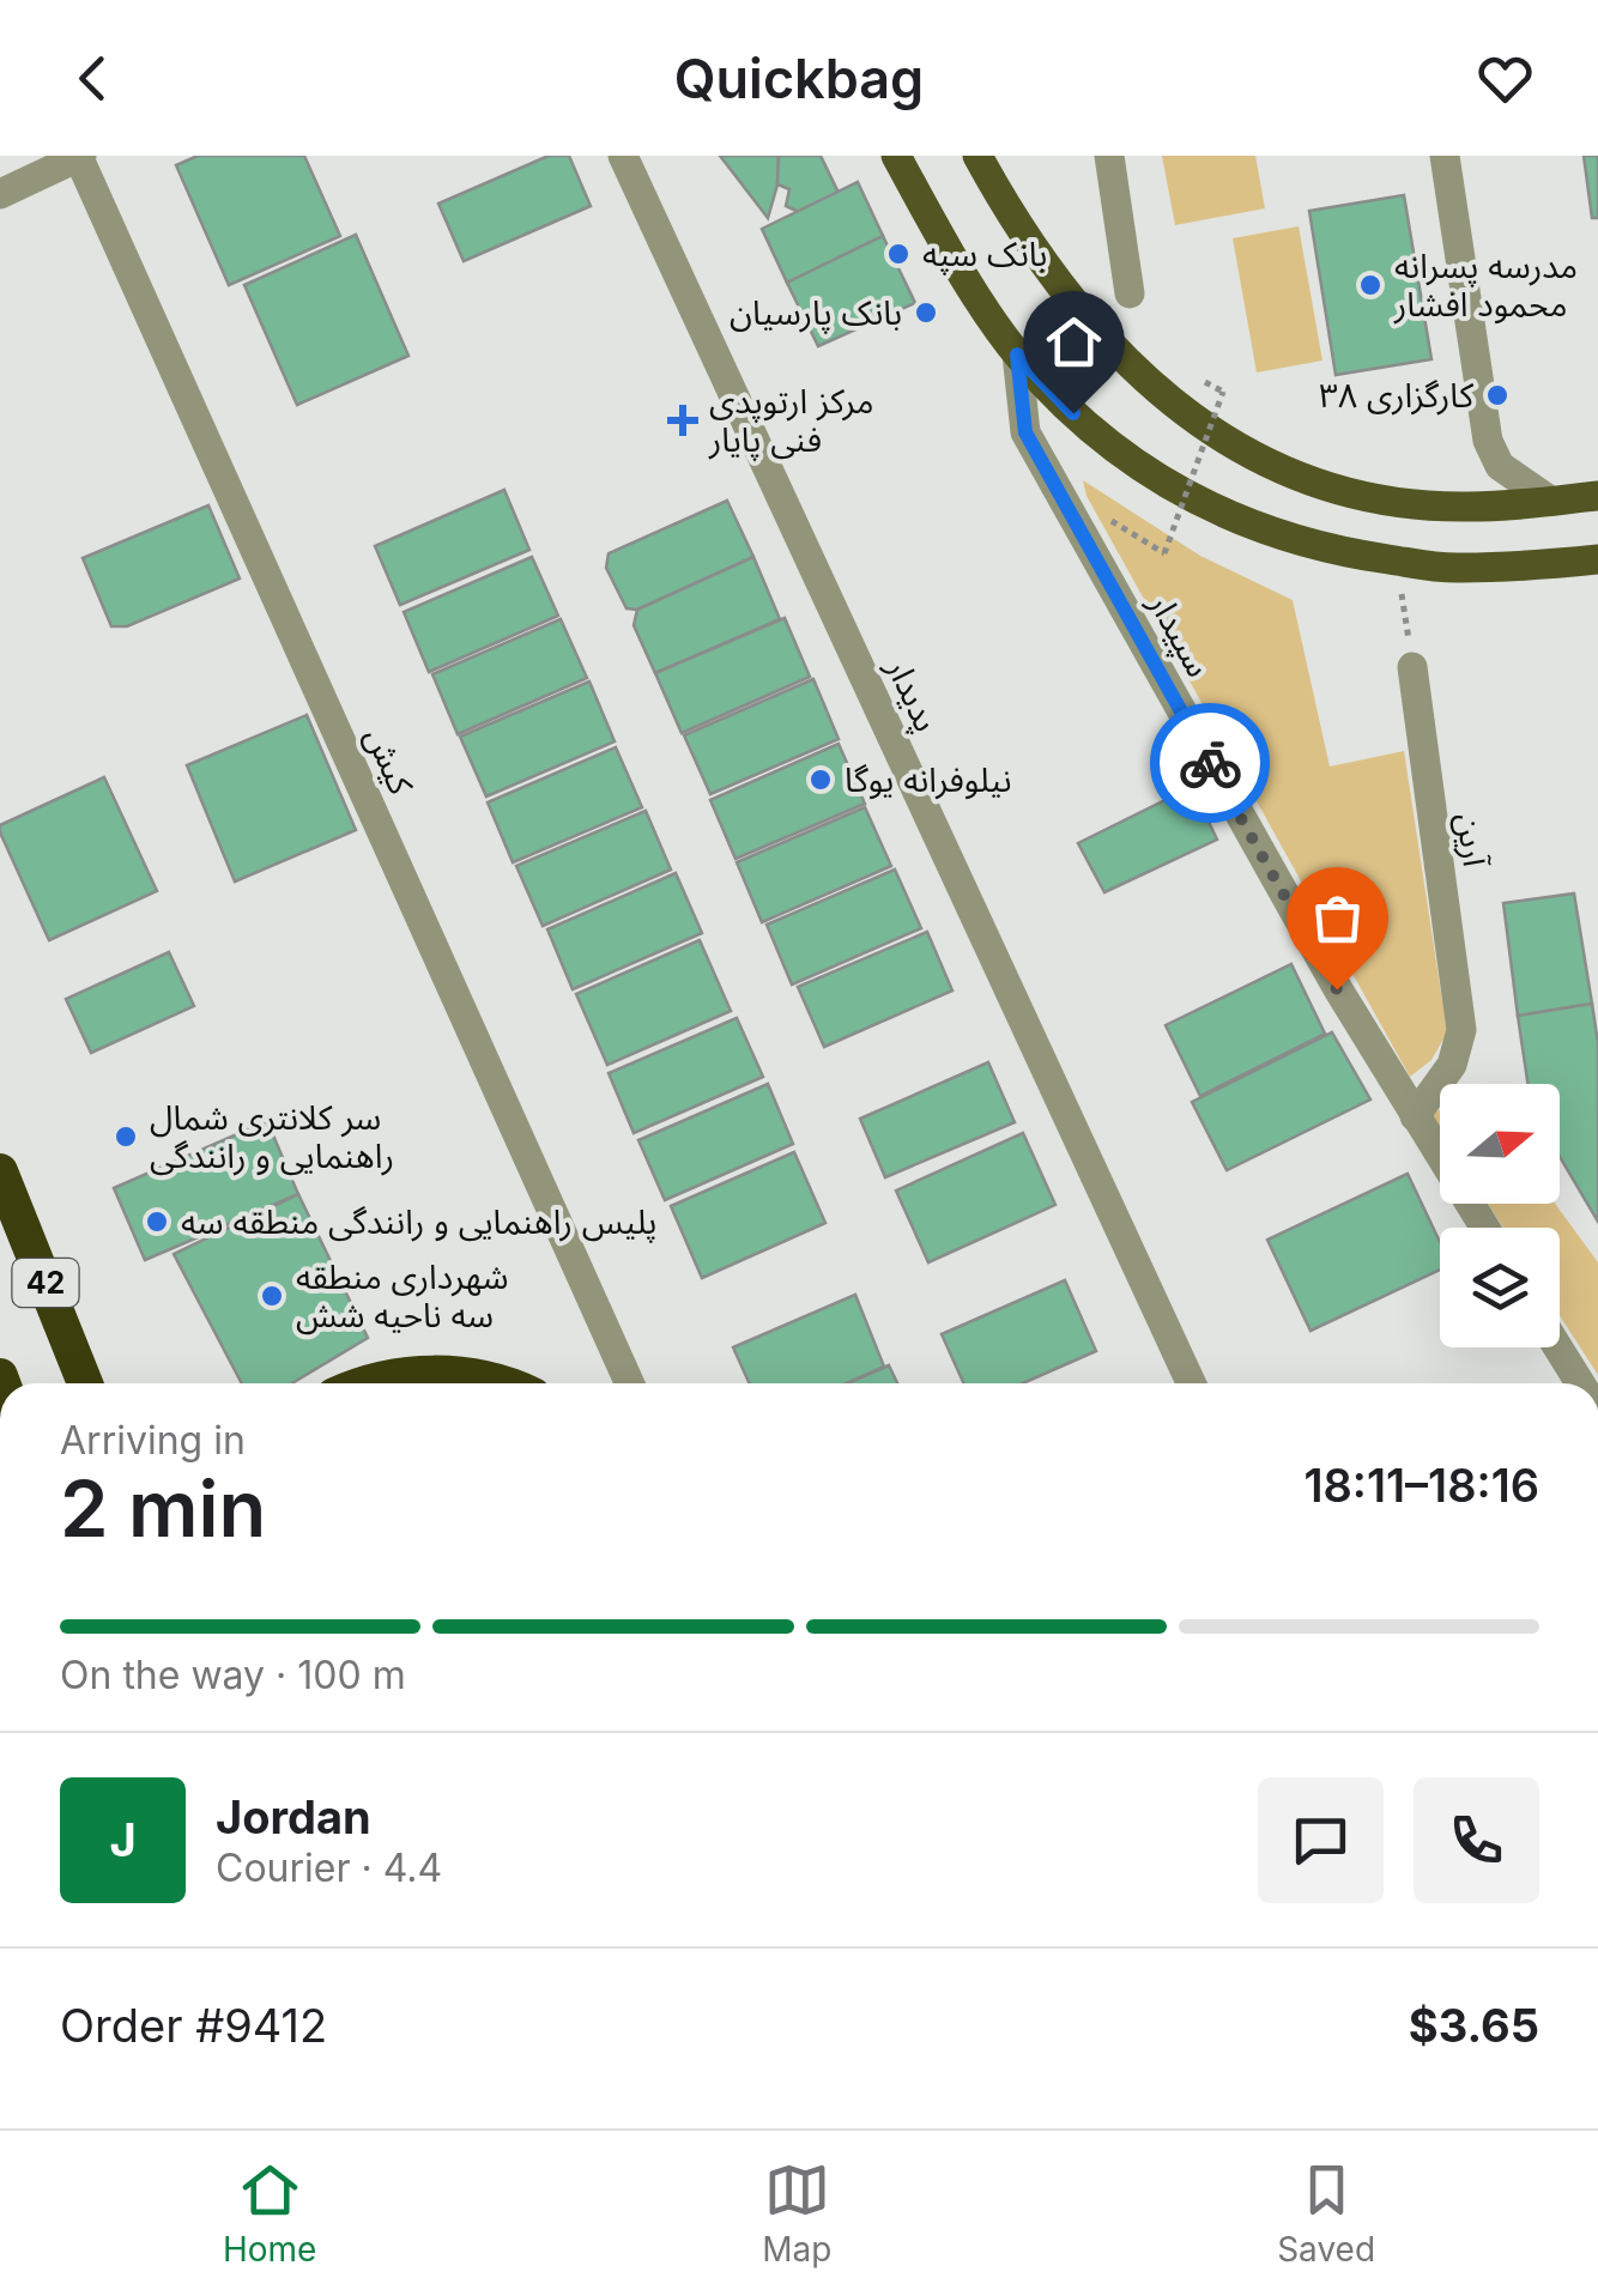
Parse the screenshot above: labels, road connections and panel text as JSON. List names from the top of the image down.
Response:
{
  "streets": {
    "highway": ["42"],
    "street": [
      "سپیدار",
      "پدیدار",
      "کیش",
      "آرین"
    ]
  },
  "crossings": [
    ["سپیدار", "آرین"]
  ],
  "places": {
    "other": [
      "بانک سپه",
      "مدرسه پسرانه محمود افشار",
      "بانک پارسیان",
      "کارگزاری ۳۸",
      "نیلوفرانه یوگا",
      "سر کلانتری شمال راهنمایی و رانندگی",
      "پلیس راهنمایی و رانندگی منطقه سه",
      "شهرداری منطقه سه ناحیه شش"
    ],
    "health": ["مرکز ارتوپدی فنی پایار"]
  },
  "north": "right",
  "page": {
    "header": "Quickbag",
    "heading": ["2 min", "Arriving in", "18:11–18:16"],
    "panel": [
      "Jordan",
      "Courier · 4.4",
      "Order #9412",
      "$3.65"
    ],
    "bar": "On the way · 100 m",
    "round": "J",
    "tabs": ["Home", "Map", "Saved"]
  }
}
